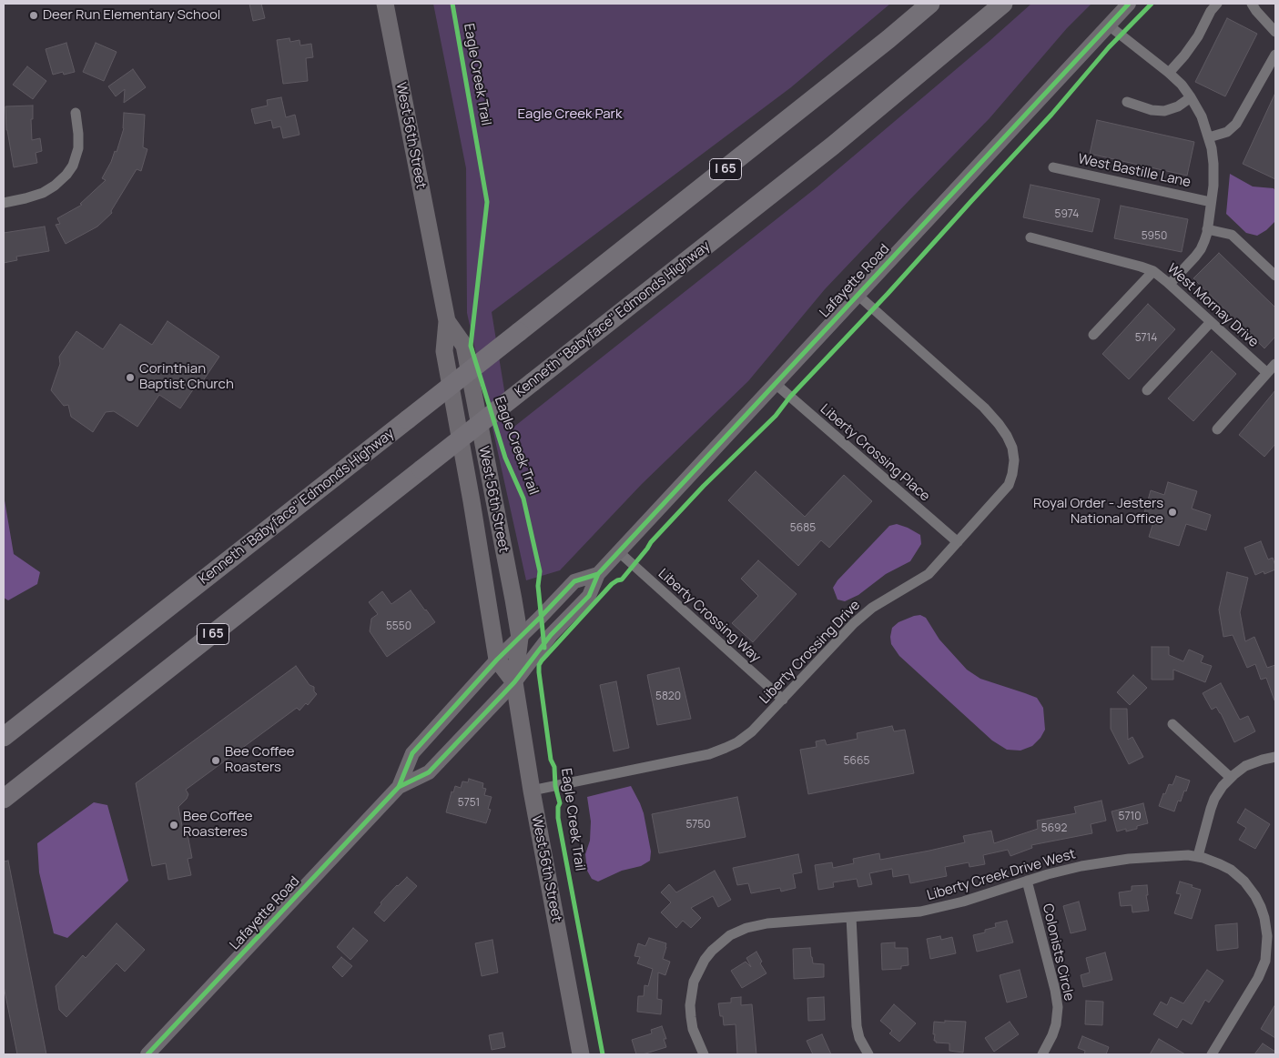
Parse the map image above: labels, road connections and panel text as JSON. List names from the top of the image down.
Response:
{
  "streets": {
    "highway": ["I 65", "Kenneth \"Babyface\" Edmonds Highway"],
    "main road": ["West 56th Street", "Lafayette Road"],
    "street": [
      "West Bastille Lane",
      "West Mornay Drive",
      "Liberty Crossing Place",
      "Liberty Crossing Way",
      "Liberty Crossing Drive",
      "Liberty Creek Drive West",
      "Colonists Circle"
    ],
    "cycle path": ["Eagle Creek Trail"]
  },
  "crossings": [
    ["West 56th Street", "Lafayette Road"],
    ["West 56th Street", "Liberty Crossing Drive"],
    ["Lafayette Road", "Liberty Crossing Place"],
    ["Lafayette Road", "Liberty Crossing Way"],
    ["Lafayette Road", "Liberty Crossing Drive"],
    ["Liberty Crossing Place", "Liberty Crossing Drive"],
    ["Liberty Crossing Way", "Liberty Crossing Drive"],
    ["Liberty Creek Drive West", "Colonists Circle"]
  ],
  "parks": ["Eagle Creek Park"],
  "places": [
    "Deer Run Elementary School",
    "Corinthian Baptist Church",
    "Royal Order - Jesters National Office",
    "Bee Coffee Roasters",
    "Bee Coffee Roasteres"
  ],
  "house_numbers": [
    "5974",
    "5950",
    "5714",
    "5685",
    "5550",
    "5820",
    "5665",
    "5751",
    "5710",
    "5750",
    "5692"
  ]
}
